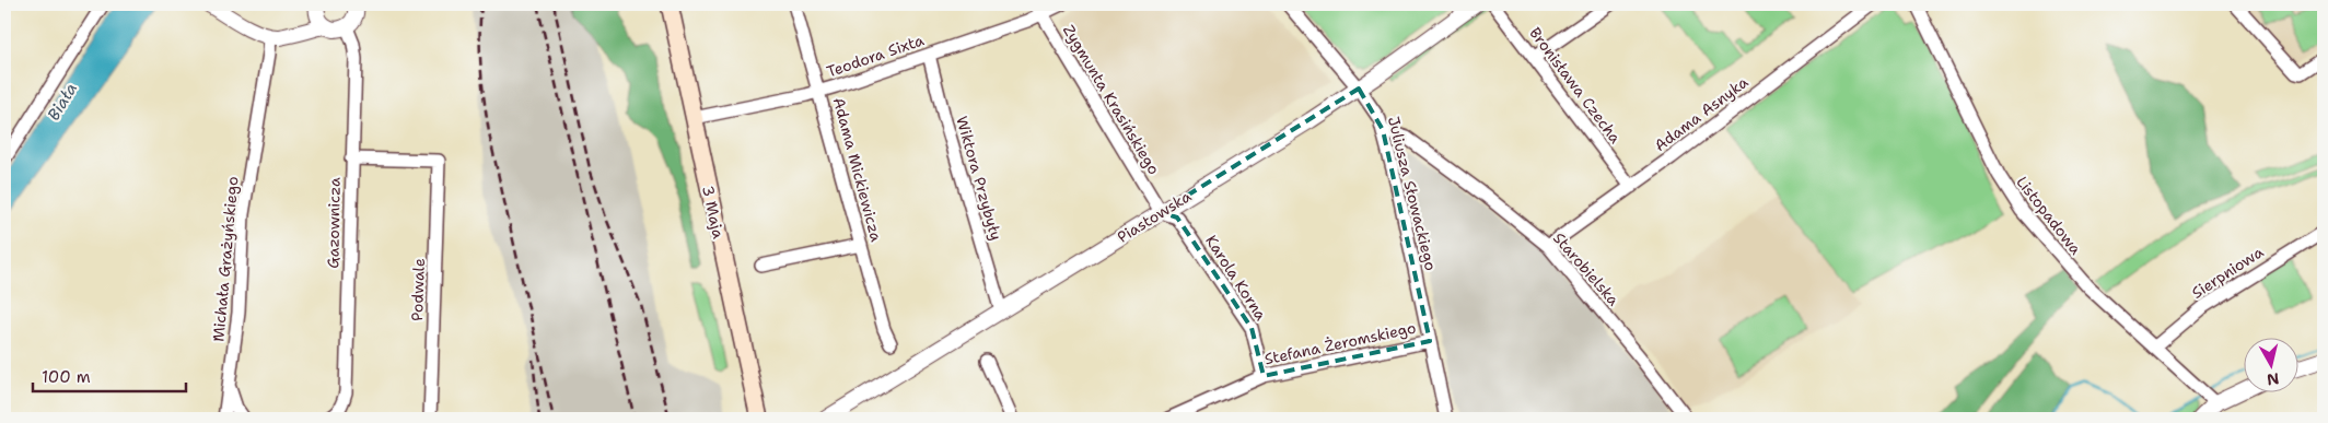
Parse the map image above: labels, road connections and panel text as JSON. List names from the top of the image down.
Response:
{
  "streets": {
    "main road": ["3 Maja"],
    "street": [
      "Teodora Sixta",
      "Bronisława Czecha",
      "Zygmunta Krasińskiego",
      "Adama Asnyka",
      "Adama Mickiewicza",
      "Wiktora Przybyły",
      "Juliusza Słowackiego",
      "Listopadowa",
      "Piastowska",
      "Gazownicza",
      "Michała Grażyńskiego",
      "Starobielska",
      "Sierpniowa",
      "Karola Korna",
      "Podwale",
      "Stefana Żeromskiego"
    ]
  },
  "crossings": [
    ["Teodora Sixta", "Zygmunta Krasińskiego"],
    ["Teodora Sixta", "Adama Mickiewicza"],
    ["Teodora Sixta", "Wiktora Przybyły"],
    ["Teodora Sixta", "3 Maja"],
    ["Bronisława Czecha", "Adama Asnyka"],
    ["Zygmunta Krasińskiego", "Piastowska"],
    ["Zygmunta Krasińskiego", "Karola Korna"],
    ["Adama Asnyka", "Starobielska"],
    ["Wiktora Przybyły", "Piastowska"],
    ["Juliusza Słowackiego", "Piastowska"],
    ["Juliusza Słowackiego", "Starobielska"],
    ["Juliusza Słowackiego", "Stefana Żeromskiego"],
    ["Listopadowa", "Sierpniowa"],
    ["Piastowska", "Karola Korna"],
    ["Gazownicza", "Podwale"],
    ["Karola Korna", "Stefana Żeromskiego"]
  ],
  "water": ["Biała"],
  "scale_bar": "100 m",
  "north": "bottom"
}
